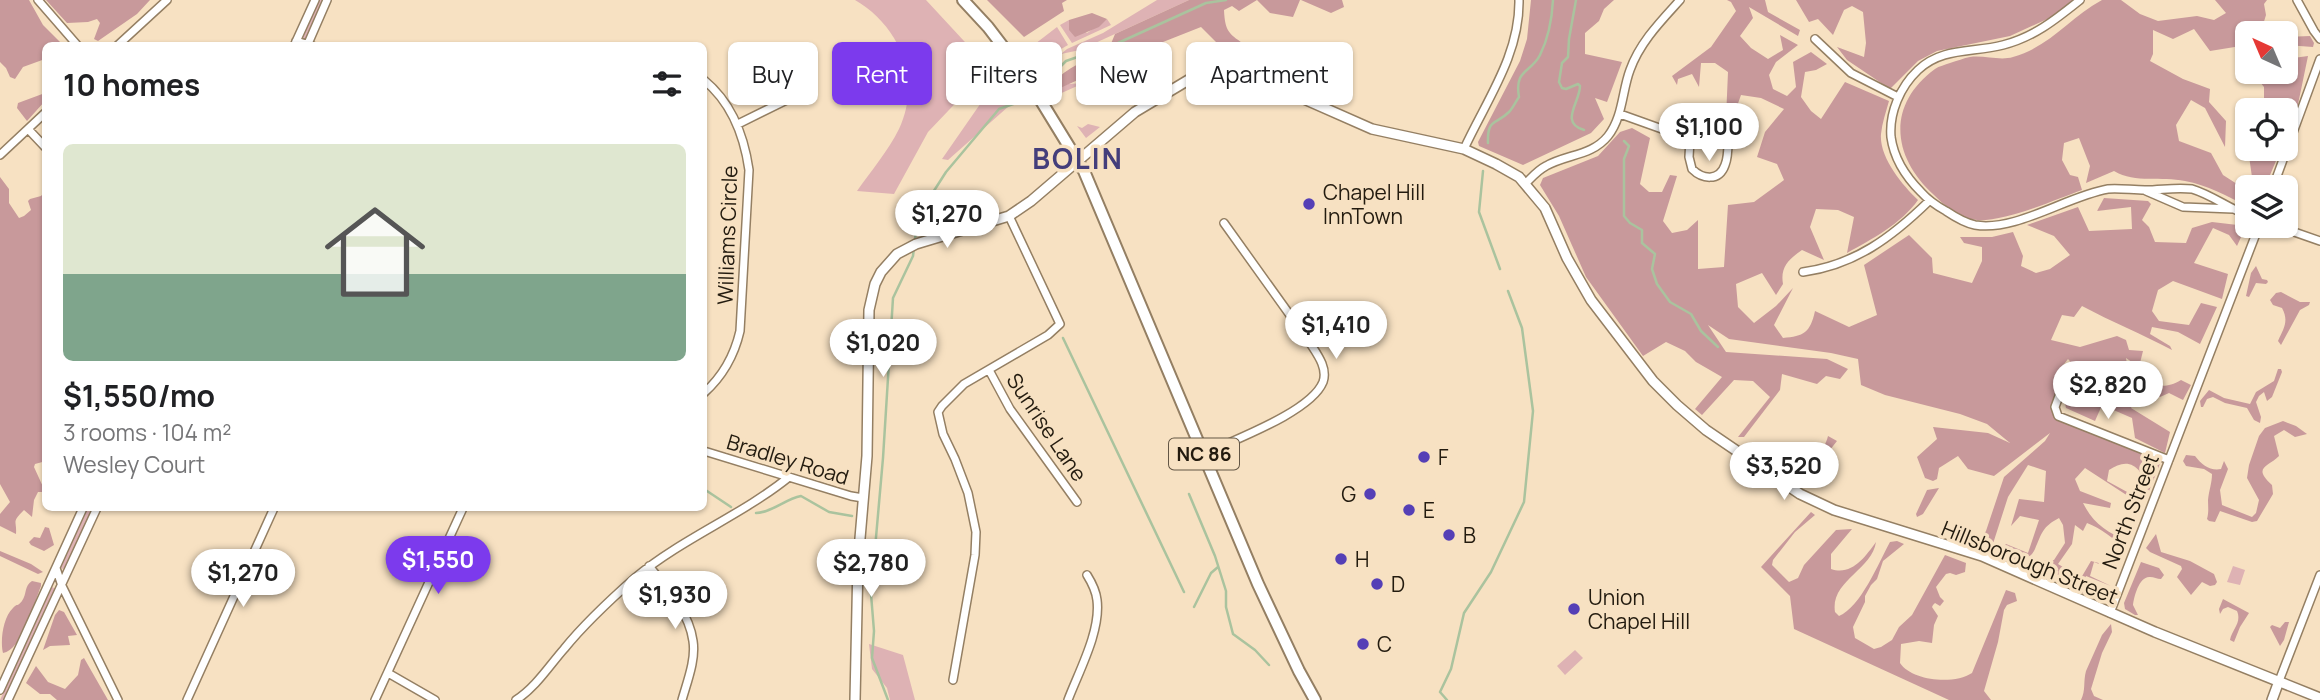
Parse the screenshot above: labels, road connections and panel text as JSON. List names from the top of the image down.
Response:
{
  "streets": {
    "main road": ["NC 86"],
    "street": [
      "Williams Circle",
      "Sunrise Lane",
      "Bradley Road",
      "North Street",
      "Hillsborough Street"
    ]
  },
  "crossings": [
    ["NC 86", "Hillsborough Street"],
    ["North Street", "Hillsborough Street"]
  ],
  "districts": ["BOLIN"],
  "places": [
    "Chapel Hill InnTown",
    "F",
    "G",
    "E",
    "B",
    "H",
    "D",
    "Union Chapel Hill",
    "C"
  ],
  "north": "top left",
  "page": {
    "chip": [
      "Buy",
      "Rent",
      "Filters",
      "New",
      "Apartment"
    ],
    "heading": "10 homes",
    "price": [
      "$1,100",
      "$1,270",
      "$1,410",
      "$1,020",
      "$2,820",
      "$3,520",
      "$1,550",
      "$2,780",
      "$1,270",
      "$1,930"
    ],
    "list": [
      {
        "name": "$1,550/mo",
        "note": "3 rooms · 104 m² · Wesley Court"
      }
    ]
  }
}
